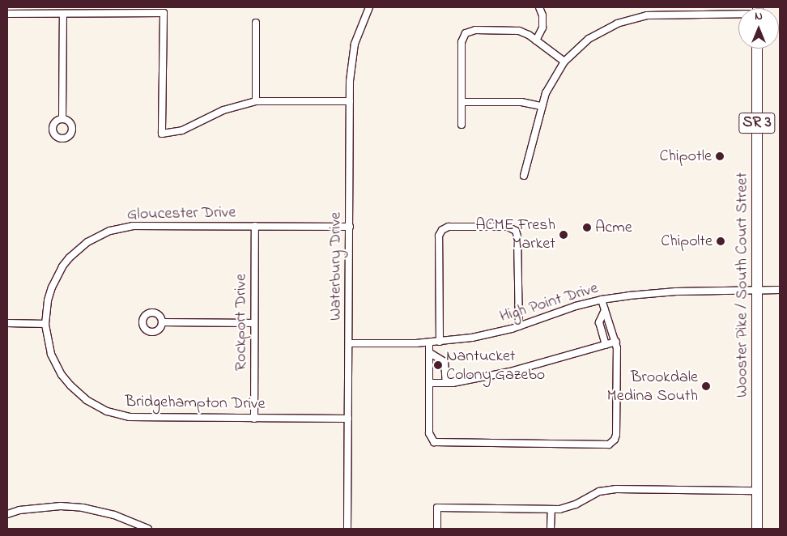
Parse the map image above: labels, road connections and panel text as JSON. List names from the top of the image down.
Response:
{
  "streets": {
    "main road": ["SR 3", "Wooster Pike / South Court Street"],
    "street": [
      "Gloucester Drive",
      "Waterbury Drive",
      "High Point Drive",
      "Rockport Drive",
      "Bridgehampton Drive"
    ]
  },
  "crossings": [
    ["Gloucester Drive", "Waterbury Drive"],
    ["Gloucester Drive", "Rockport Drive"],
    ["Gloucester Drive", "Bridgehampton Drive"],
    ["Waterbury Drive", "High Point Drive"],
    ["Waterbury Drive", "Bridgehampton Drive"],
    ["Wooster Pike / South Court Street", "High Point Drive"],
    ["Rockport Drive", "Bridgehampton Drive"]
  ],
  "places": [
    "Chipotle",
    "Acme",
    "ACME Fresh Market",
    "Chipolte",
    "Nantucket Colony Gazebo",
    "Brookdale Medina South"
  ],
  "north": "top"
}
